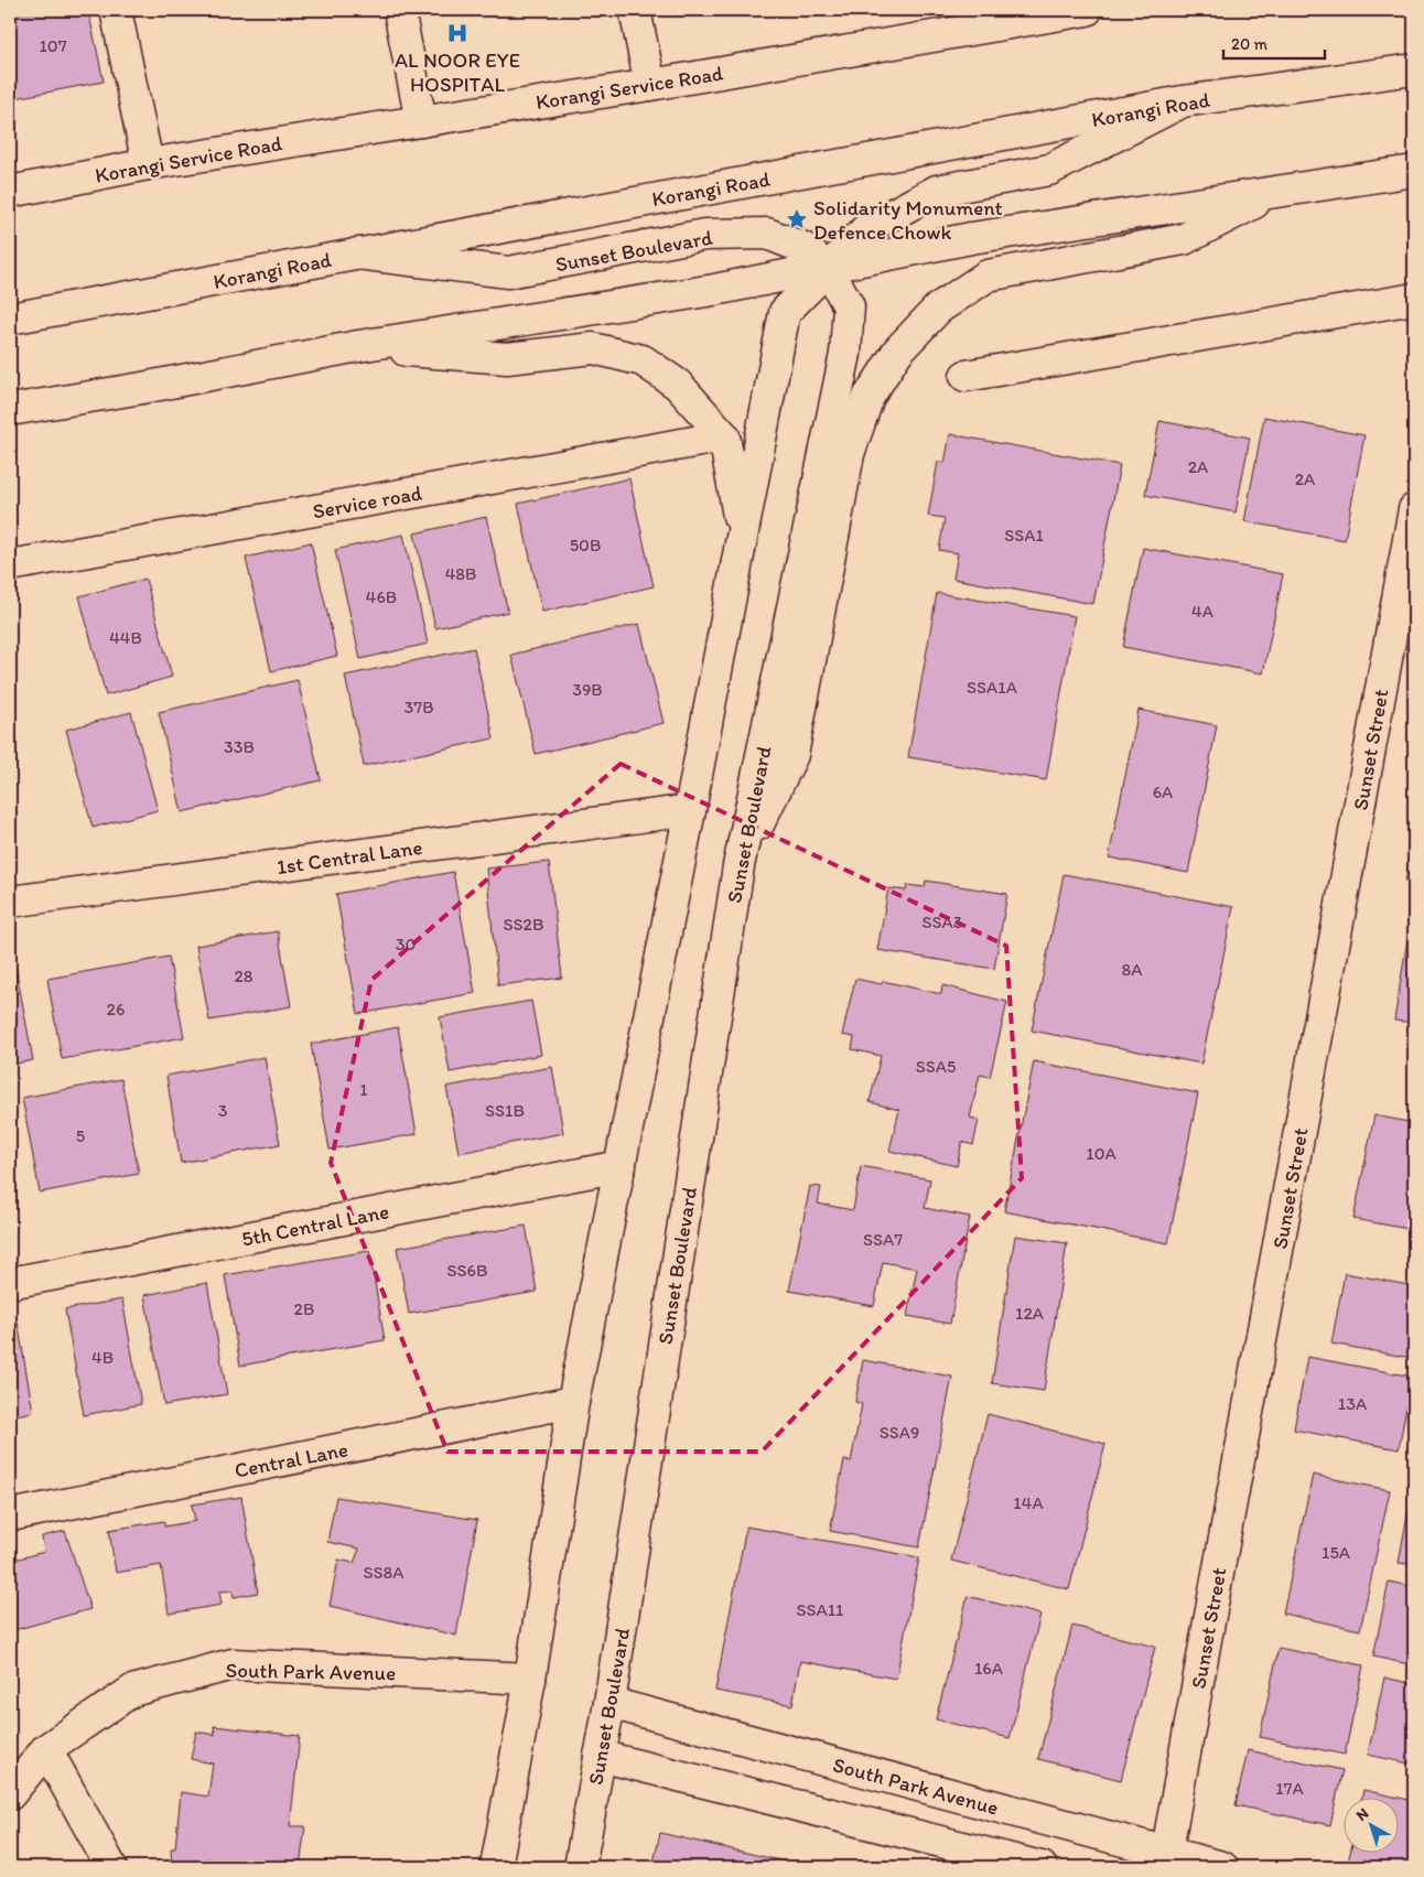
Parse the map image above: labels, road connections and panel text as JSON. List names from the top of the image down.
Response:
{
  "streets": {
    "main road": [
      "Korangi Service Road",
      "Korangi Road",
      "Sunset Boulevard",
      "Service road",
      "Sunset Street",
      "1st Central Lane",
      "5th Central Lane",
      "Central Lane",
      "South Park Avenue"
    ]
  },
  "crossings": [
    ["Korangi Road", "Sunset Boulevard"],
    ["Sunset Boulevard", "South Park Avenue"],
    ["Sunset Street", "South Park Avenue"]
  ],
  "places": {
    "hospital": ["AL NOOR EYE HOSPITAL"],
    "place": ["Solidarity Monument Defence Chowk"]
  },
  "house_numbers": [
    "107",
    "2A",
    "2A",
    "SSA1",
    "50B",
    "48B",
    "46B",
    "4A",
    "44B",
    "SSA1A",
    "39B",
    "37B",
    "33B",
    "6A",
    "SSA3",
    "SS2B",
    "30",
    "8A",
    "28",
    "26",
    "SSA5",
    "1",
    "3",
    "SS1B",
    "5",
    "10A",
    "SSA7",
    "SS6B",
    "2B",
    "12A",
    "4B",
    "13A",
    "SSA9",
    "14A",
    "15A",
    "SS8A",
    "SSA11",
    "16A",
    "17A"
  ],
  "scale_bar": "20 m",
  "north": "top left"
}
